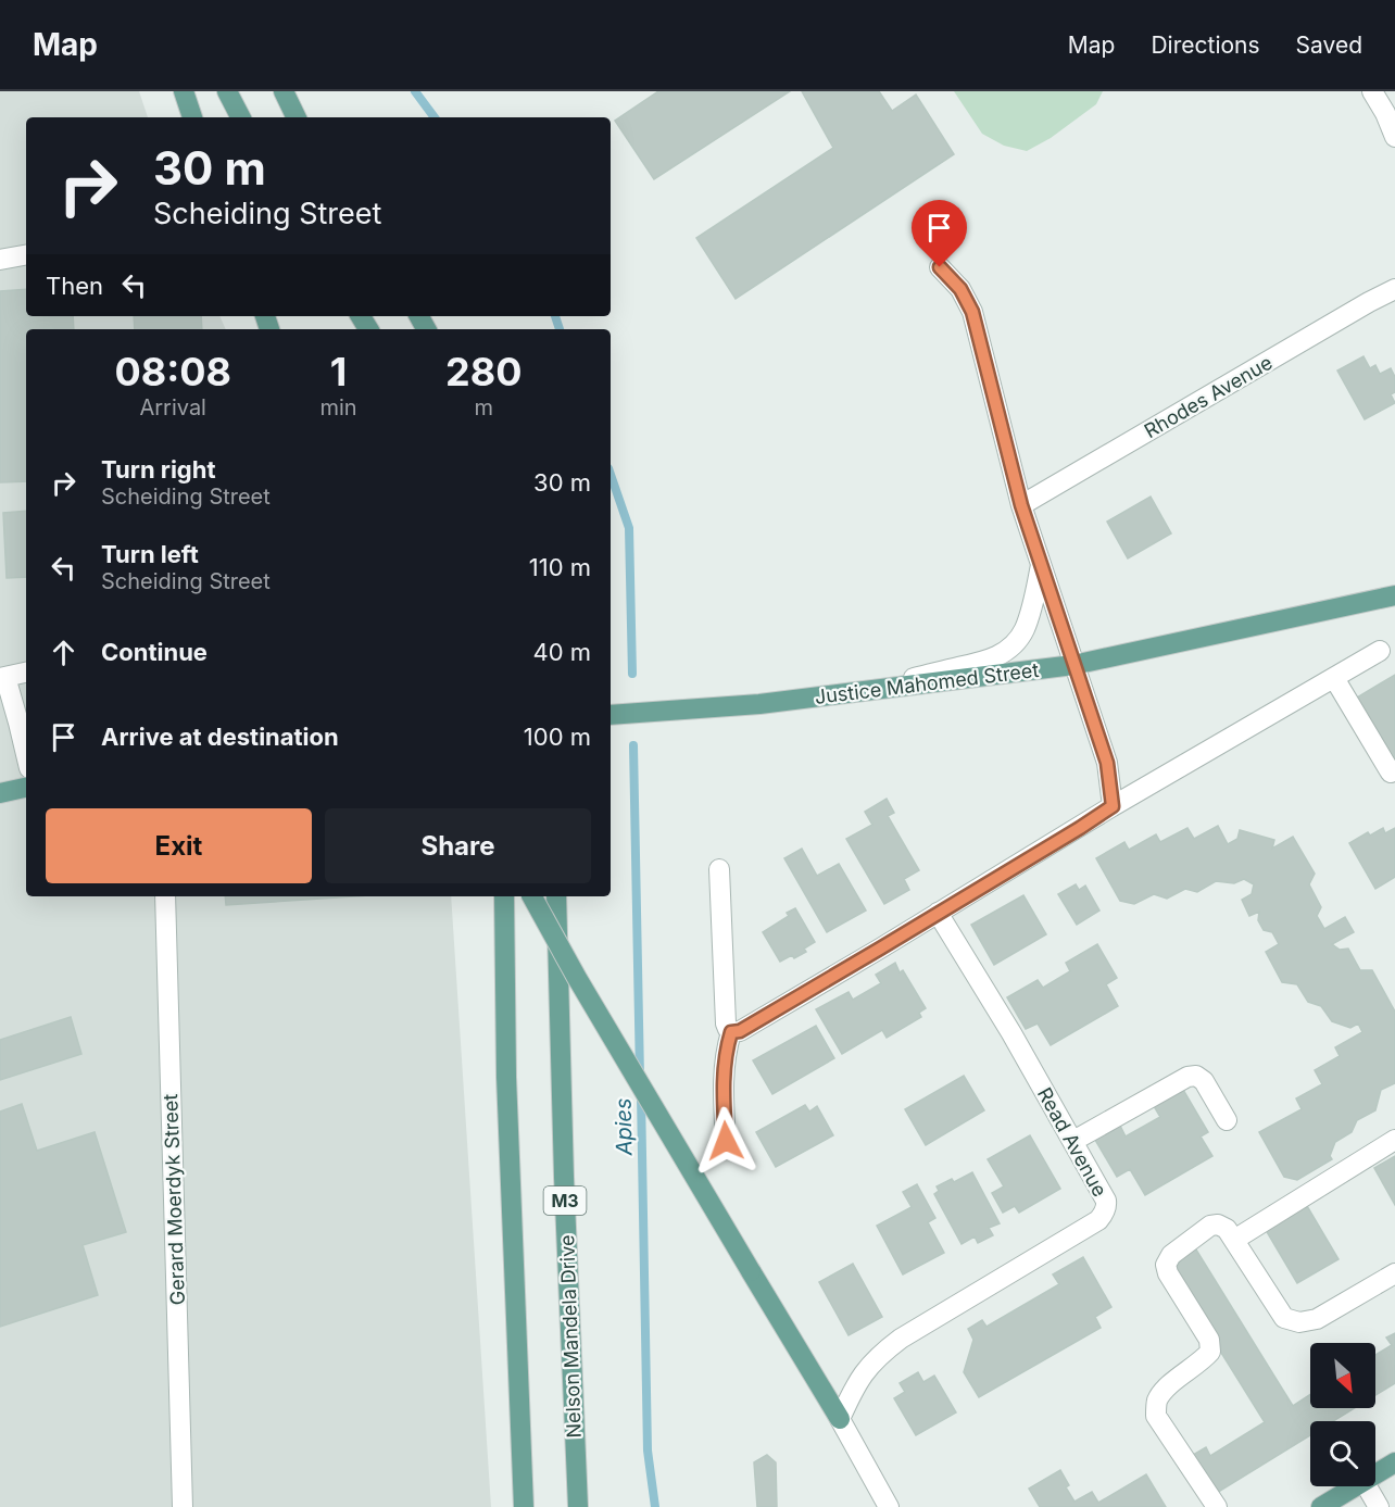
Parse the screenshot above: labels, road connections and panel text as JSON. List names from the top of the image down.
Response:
{
  "streets": {
    "main road": ["Justice Mahomed Street", "M3", "Nelson Mandela Drive"],
    "street": ["Rhodes Avenue", "Read Avenue", "Gerard Moerdyk Street"]
  },
  "water": ["Apies"],
  "north": "bottom right",
  "page": {
    "header": "Map",
    "nav": ["Map", "Directions", "Saved"],
    "turn": ["30 m", "Scheiding Street"],
    "then": "Then",
    "eta": [
      "08:08",
      "Arrival",
      "1",
      "min",
      "280",
      "m"
    ],
    "list": [
      {
        "name": "Turn right",
        "note": "Scheiding Street",
        "value": "30 m"
      },
      {
        "name": "Turn left",
        "note": "Scheiding Street",
        "value": "110 m"
      },
      {
        "name": "Continue",
        "value": "40 m"
      },
      {
        "name": "Arrive at destination",
        "value": "100 m"
      }
    ],
    "buttons": ["Exit", "Share"]
  }
}
